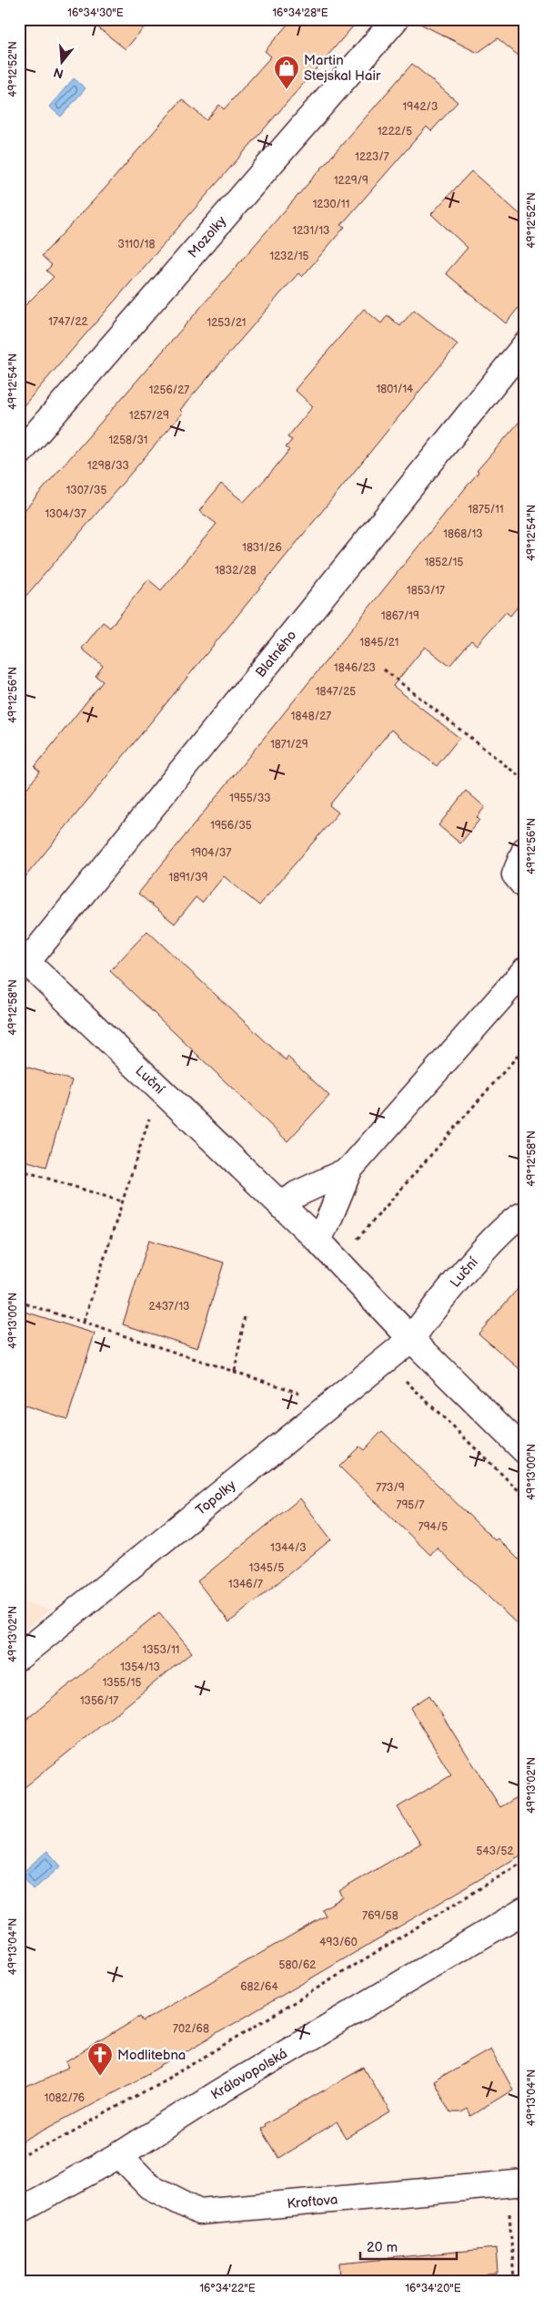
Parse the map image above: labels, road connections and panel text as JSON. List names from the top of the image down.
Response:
{
  "streets": {
    "street": [
      "Mozolky",
      "Blatného",
      "Luční",
      "Topolky",
      "Královopolská",
      "Kroftova"
    ]
  },
  "crossings": [
    ["Blatného", "Luční"],
    ["Luční", "Topolky"],
    ["Královopolská", "Kroftova"]
  ],
  "places": {
    "shop": ["Martin Stejskal Hair"],
    "church": ["Modlitebna"]
  },
  "house_numbers": [
    "1942/3",
    "1222/5",
    "1223/7",
    "1229/9",
    "1230/11",
    "1231/13",
    "3110/18",
    "1232/15",
    "1747/22",
    "1253/21",
    "1801/14",
    "1256/27",
    "1257/29",
    "1258/31",
    "1298/33",
    "1307/35",
    "1875/11",
    "1304/37",
    "1868/13",
    "1831/26",
    "1852/15",
    "1832/28",
    "1853/17",
    "1867/19",
    "1845/21",
    "1846/23",
    "1847/25",
    "1848/27",
    "1871/29",
    "1955/33",
    "1956/35",
    "1904/37",
    "1891/39",
    "2437/13",
    "773/9",
    "795/7",
    "794/5",
    "1344/3",
    "1345/5",
    "1346/7",
    "1353/11",
    "1354/13",
    "1355/15",
    "1356/17",
    "543/52",
    "769/58",
    "493/60",
    "580/62",
    "682/64",
    "702/68",
    "1082/76"
  ],
  "scale_bar": "20 m",
  "north": "bottom",
  "coordinates": [
    "16°34'30\"E",
    "16°34'28\"E",
    "49°12'52\"N",
    "49°12'54\"N",
    "49°12'56\"N",
    "49°12'58\"N",
    "49°13'00\"N",
    "49°13'02\"N",
    "49°13'04\"N",
    "16°34'22\"E",
    "16°34'20\"E"
  ]
}
